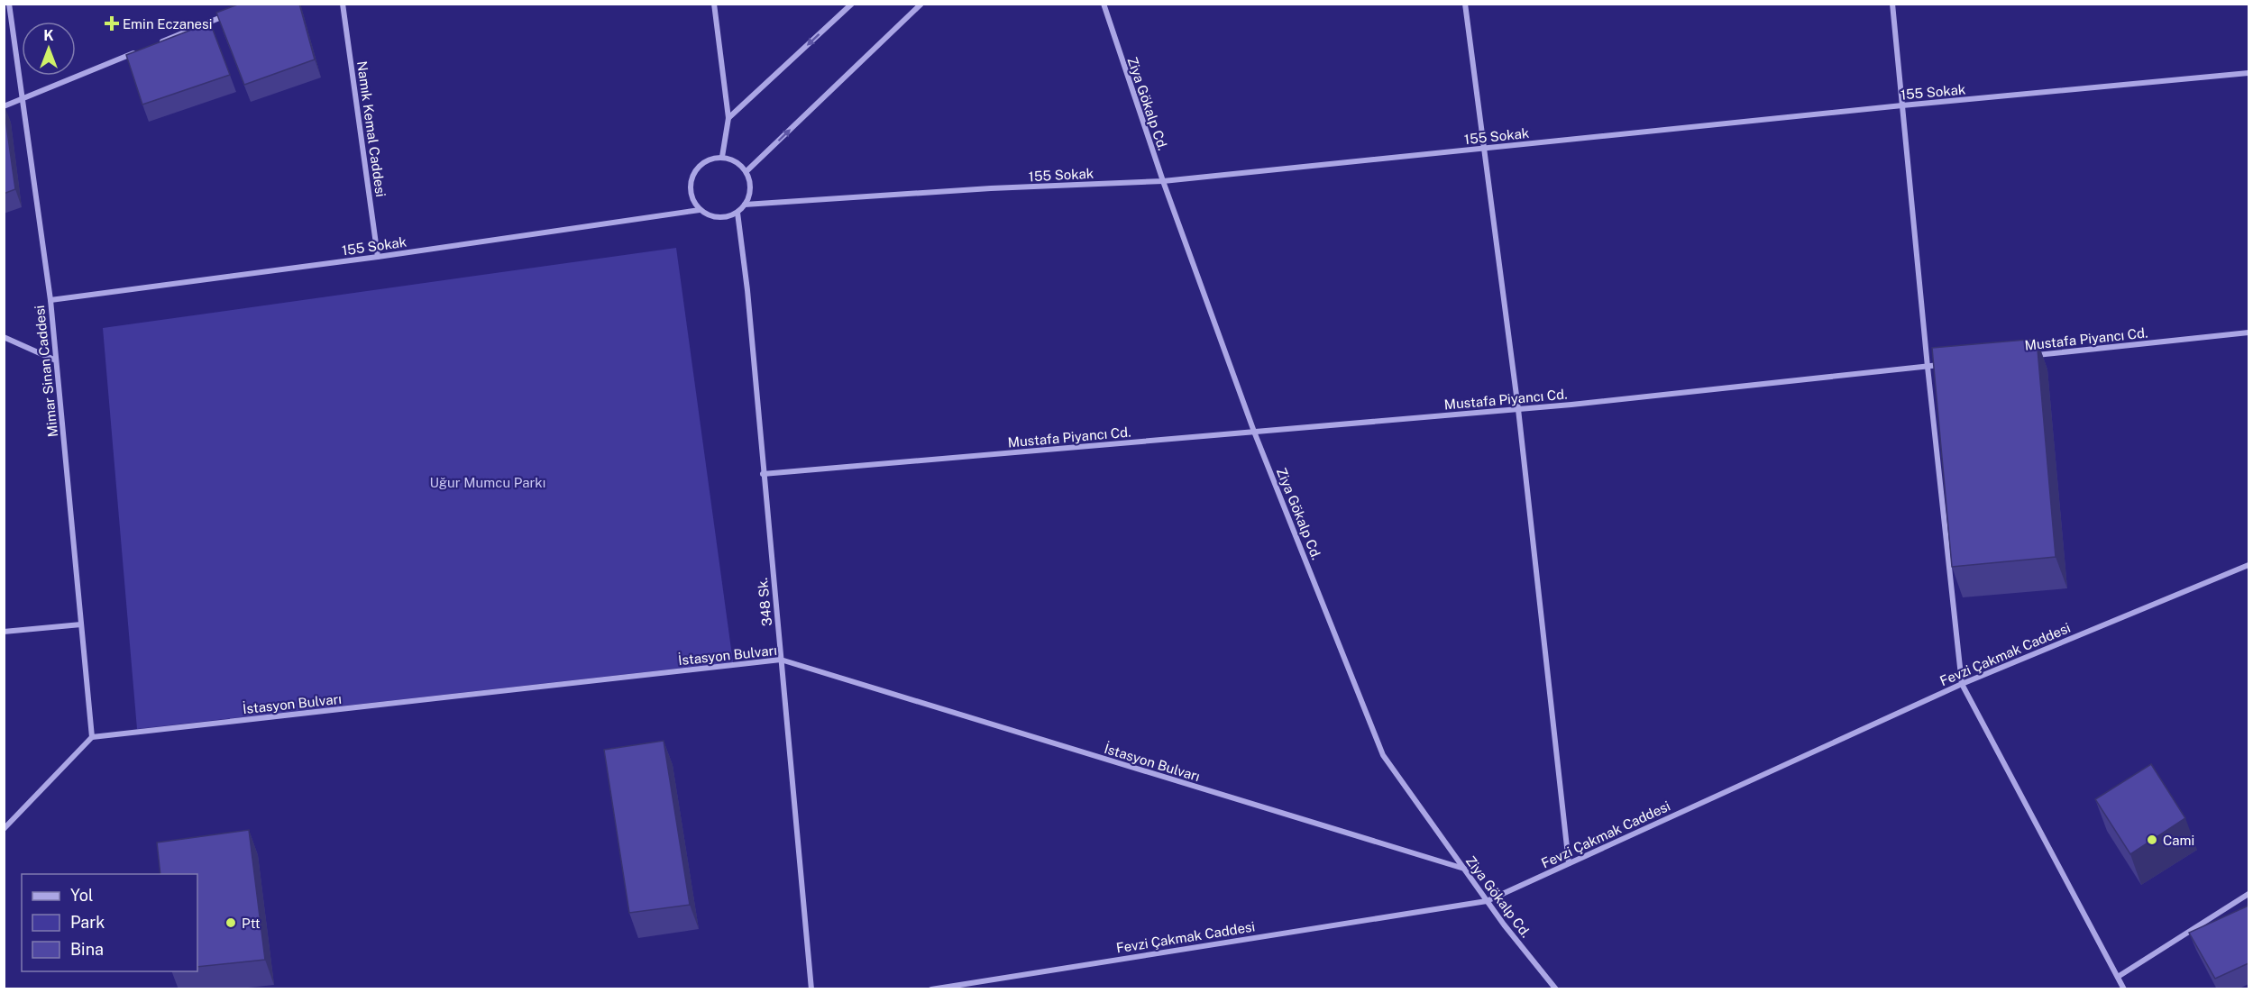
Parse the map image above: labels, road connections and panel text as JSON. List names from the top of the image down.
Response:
{
  "streets": {
    "street": [
      "155 Sokak",
      "Ziya Gökalp Cd.",
      "Namık Kemal Caddesi",
      "Mustafa Piyancı Cd.",
      "Mimar Sinan Caddesi",
      "348 Sk.",
      "Fevzi Çakmak Caddesi",
      "İstasyon Bulvarı"
    ]
  },
  "crossings": [
    ["155 Sokak", "Ziya Gökalp Cd."],
    ["155 Sokak", "Namık Kemal Caddesi"],
    ["155 Sokak", "Mimar Sinan Caddesi"],
    ["155 Sokak", "348 Sk."],
    ["Ziya Gökalp Cd.", "Mustafa Piyancı Cd."],
    ["Ziya Gökalp Cd.", "Fevzi Çakmak Caddesi"],
    ["Ziya Gökalp Cd.", "İstasyon Bulvarı"],
    ["Mustafa Piyancı Cd.", "348 Sk."],
    ["Mimar Sinan Caddesi", "İstasyon Bulvarı"],
    ["348 Sk.", "İstasyon Bulvarı"]
  ],
  "parks": ["Uğur Mumcu Parkı"],
  "places": {
    "health": ["Emin Eczanesi"],
    "other": ["Cami", "Ptt"]
  },
  "legend": ["Yol", "Park", "Bina"],
  "north": "top"
}
